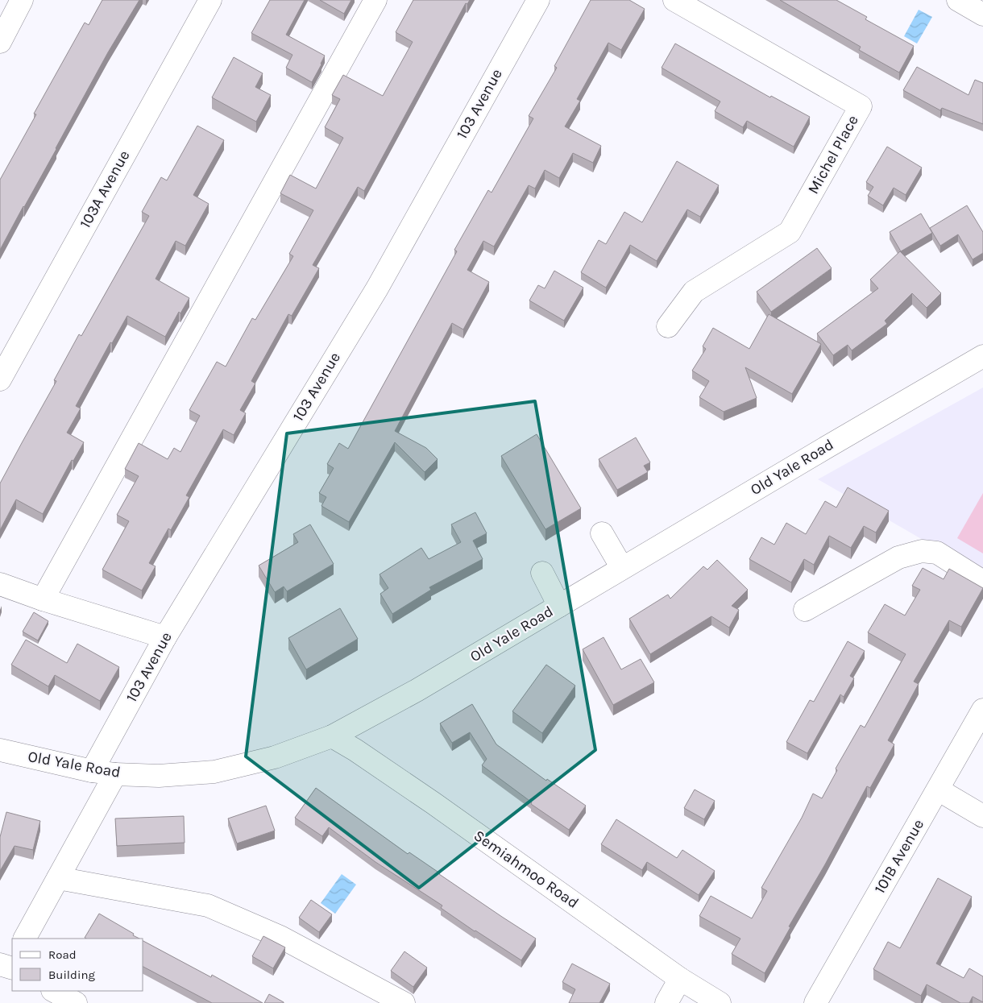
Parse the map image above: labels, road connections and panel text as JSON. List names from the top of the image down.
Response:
{
  "streets": {
    "street": [
      "103 Avenue",
      "Michel Place",
      "103A Avenue",
      "Old Yale Road",
      "101B Avenue",
      "Semiahmoo Road"
    ]
  },
  "crossings": [
    ["103 Avenue", "Old Yale Road"],
    ["Old Yale Road", "Semiahmoo Road"]
  ],
  "legend": ["Road", "Building"]
}
